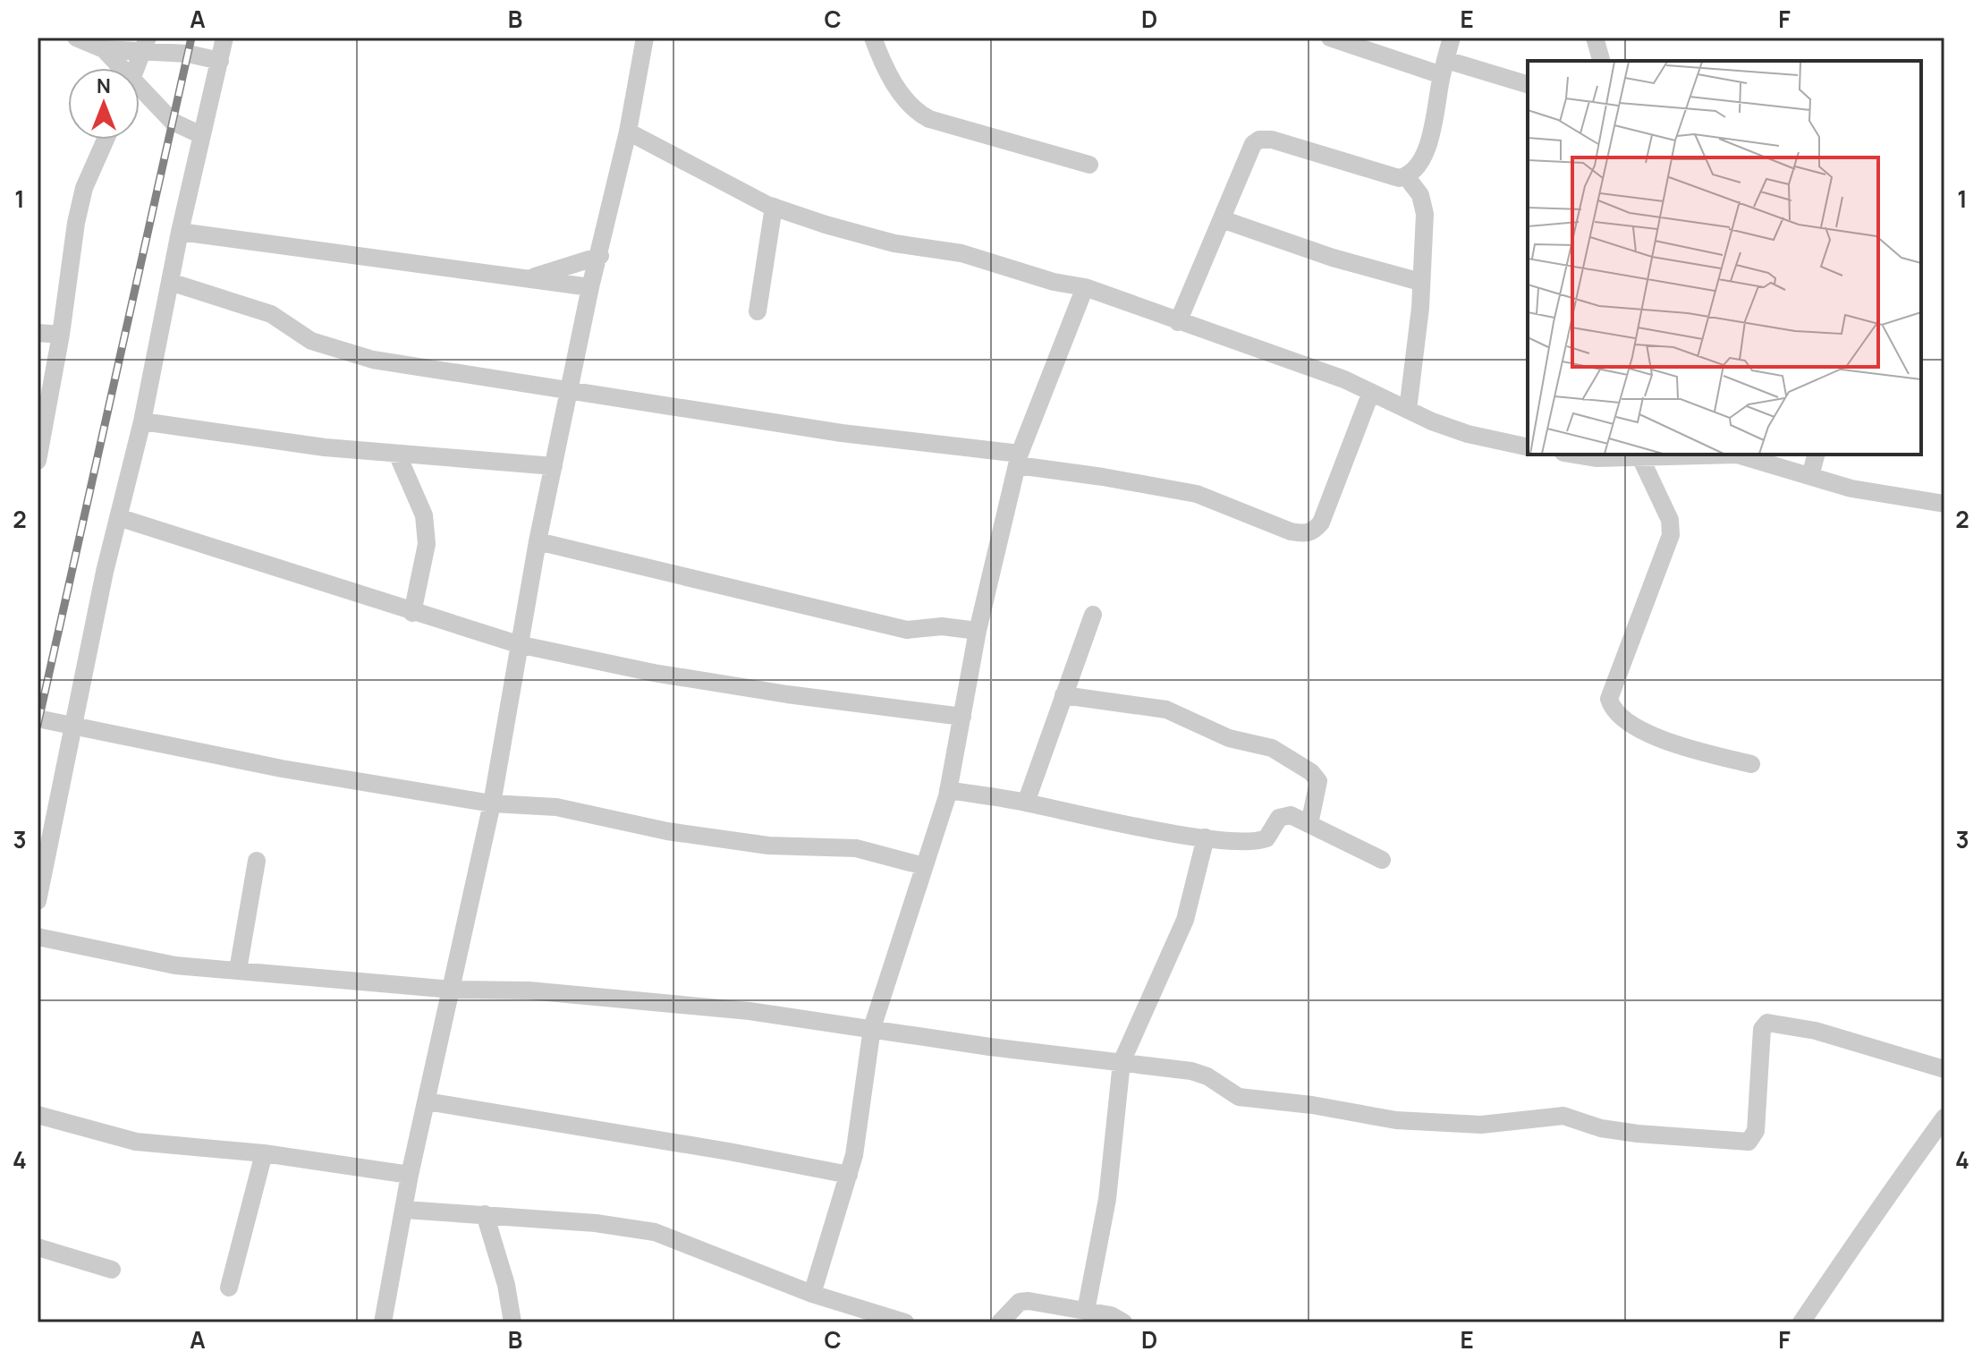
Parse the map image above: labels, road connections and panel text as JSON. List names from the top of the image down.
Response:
{
  "north": "top",
  "grid": {
    "columns": [
      "A",
      "B",
      "C",
      "D",
      "E",
      "F"
    ],
    "rows": [
      "1",
      "2",
      "3",
      "4"
    ]
  }
}
